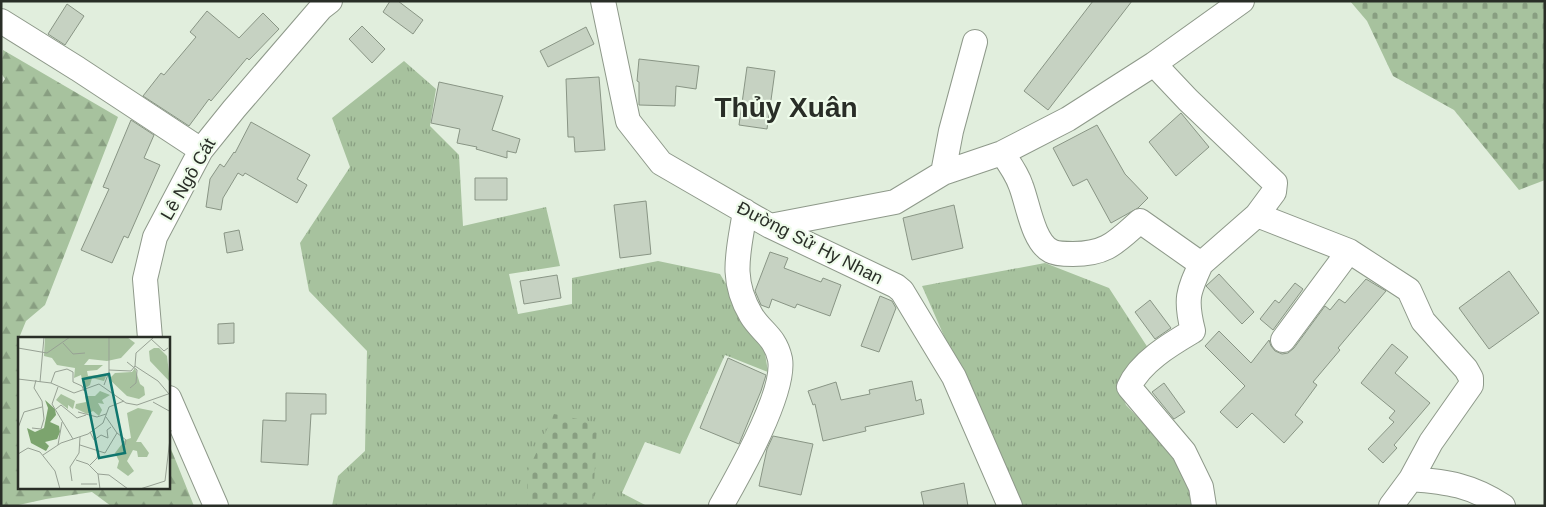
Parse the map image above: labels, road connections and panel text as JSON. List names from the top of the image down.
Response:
{
  "streets": {
    "street": ["Lê Ngô Cát", "Đường Sử Hy Nhan"]
  },
  "districts": ["Thủy Xuân"]
}
